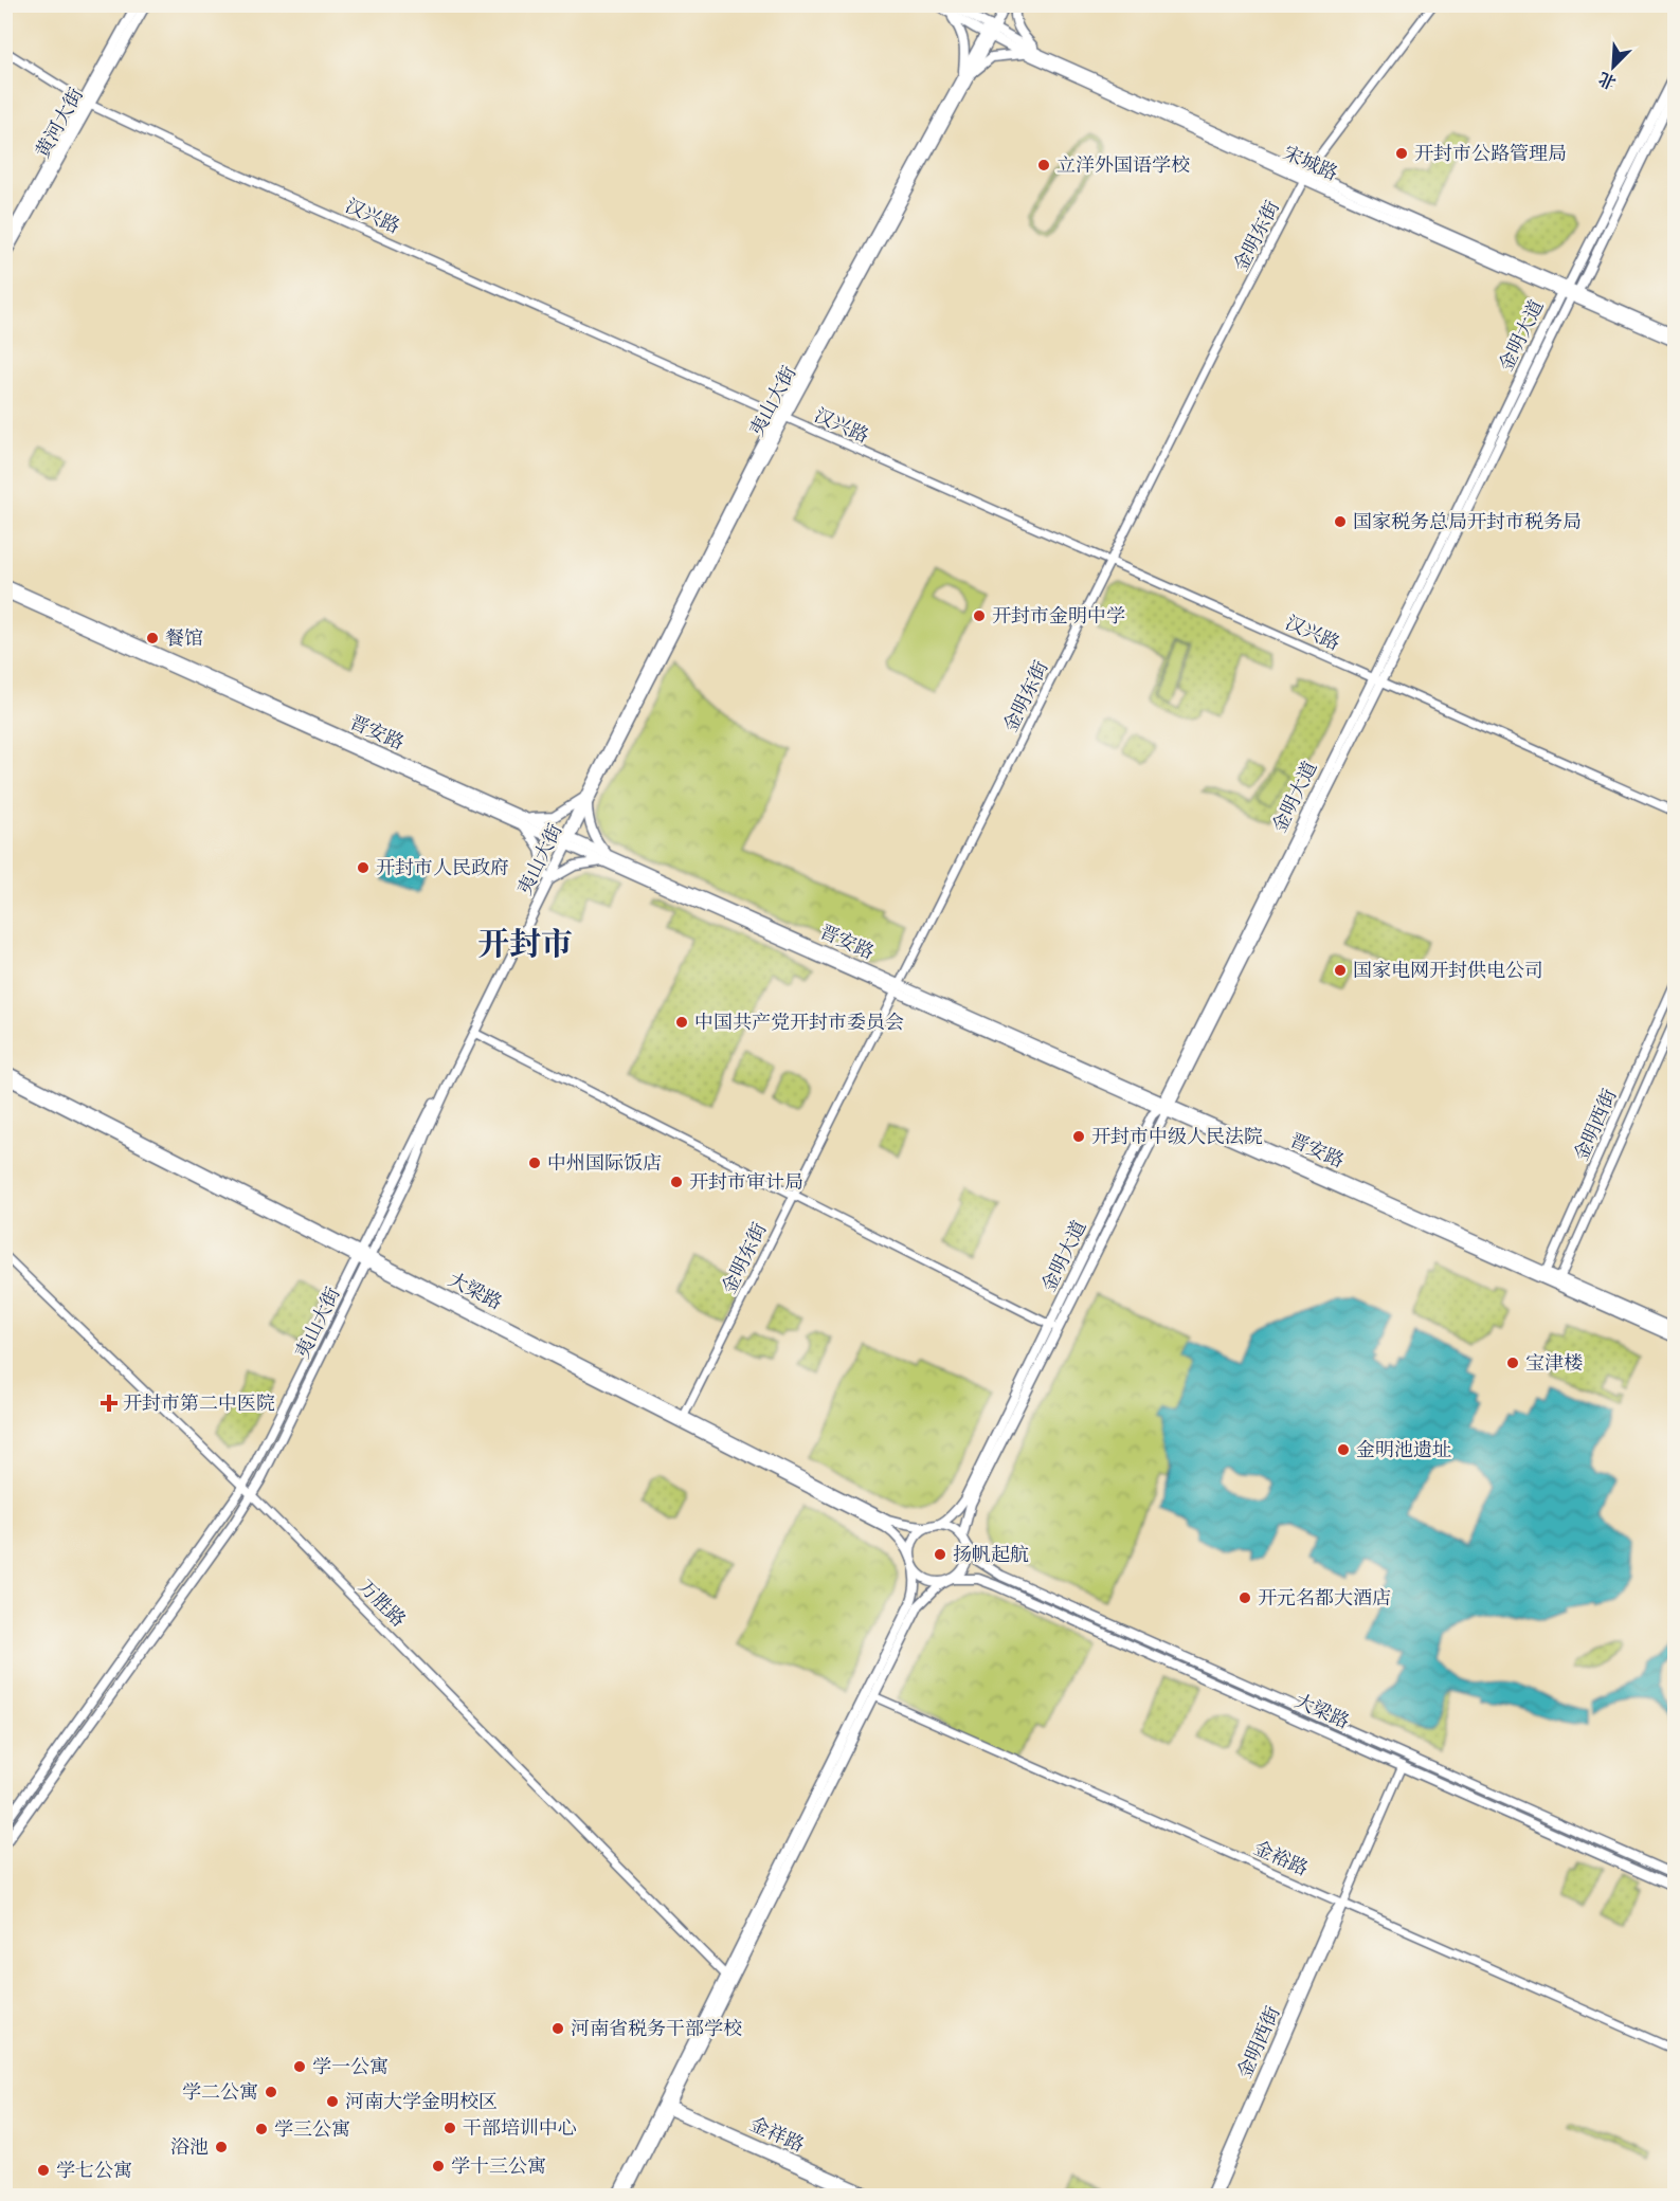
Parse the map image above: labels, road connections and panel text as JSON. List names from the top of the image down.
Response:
{
  "streets": {
    "main road": [
      "黄河大街",
      "宋城路",
      "金明大道",
      "夷山大街",
      "晋安路",
      "大梁路"
    ],
    "street": [
      "汉兴路",
      "金明东街",
      "金明西街",
      "万胜路",
      "金裕路",
      "金祥路"
    ]
  },
  "crossings": [
    ["黄河大街", "汉兴路"],
    ["宋城路", "金明东街"],
    ["宋城路", "金明大道"],
    ["宋城路", "夷山大街"],
    ["汉兴路", "金明东街"],
    ["汉兴路", "金明大道"],
    ["汉兴路", "夷山大街"],
    ["金明东街", "晋安路"],
    ["金明东街", "大梁路"],
    ["金明大道", "晋安路"],
    ["金明大道", "大梁路"],
    ["夷山大街", "晋安路"],
    ["夷山大街", "大梁路"],
    ["夷山大街", "万胜路"],
    ["晋安路", "金明西街"],
    ["金明西街", "大梁路"],
    ["金明西街", "金裕路"]
  ],
  "districts": ["开封市"],
  "places": {
    "other": [
      "开封市公路管理局",
      "立洋外国语学校",
      "国家税务总局开封市税务局",
      "开封市金明中学",
      "餐馆",
      "开封市人民政府",
      "国家电网开封供电公司",
      "中国共产党开封市委员会",
      "开封市中级人民法院",
      "中州国际饭店",
      "开封市审计局",
      "宝津楼",
      "金明池遗址",
      "扬帆起航",
      "开元名都大酒店",
      "河南省税务干部学校",
      "学一公寓",
      "学二公寓",
      "河南大学金明校区",
      "干部培训中心",
      "学三公寓",
      "浴池",
      "学十三公寓",
      "学七公寓"
    ],
    "health": ["开封市第二中医院"]
  },
  "north": "bottom left"
}
